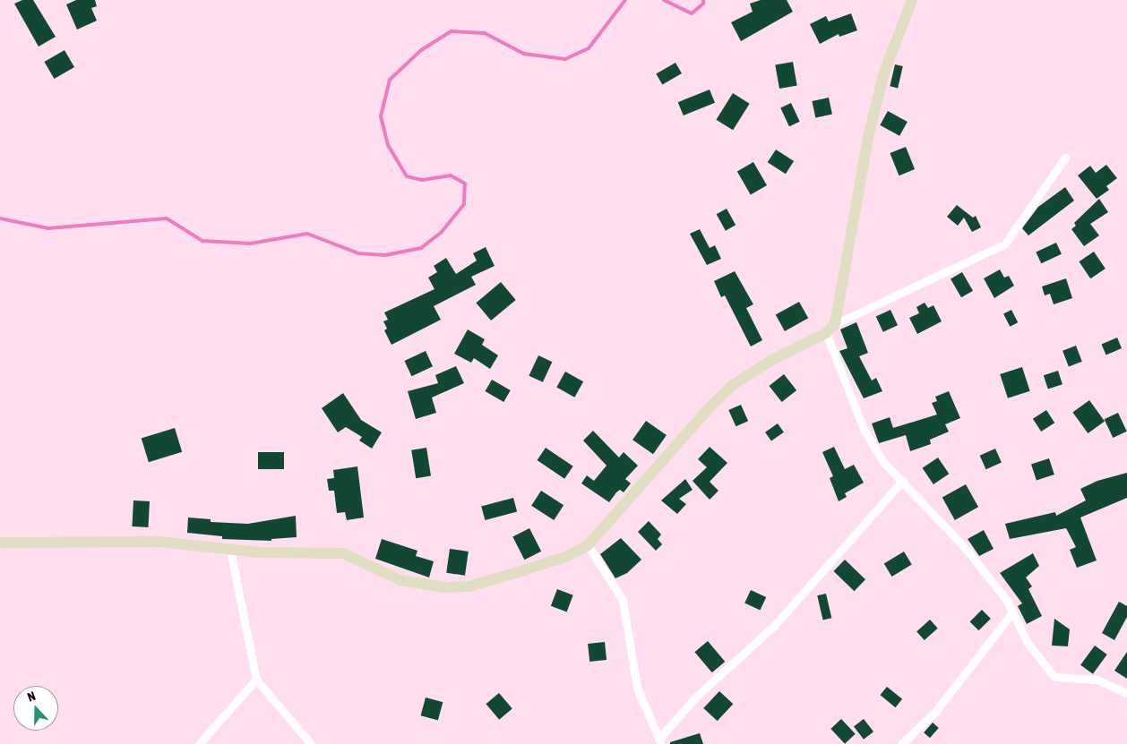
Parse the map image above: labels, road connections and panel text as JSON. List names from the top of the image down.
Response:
{
  "north": "top"
}
